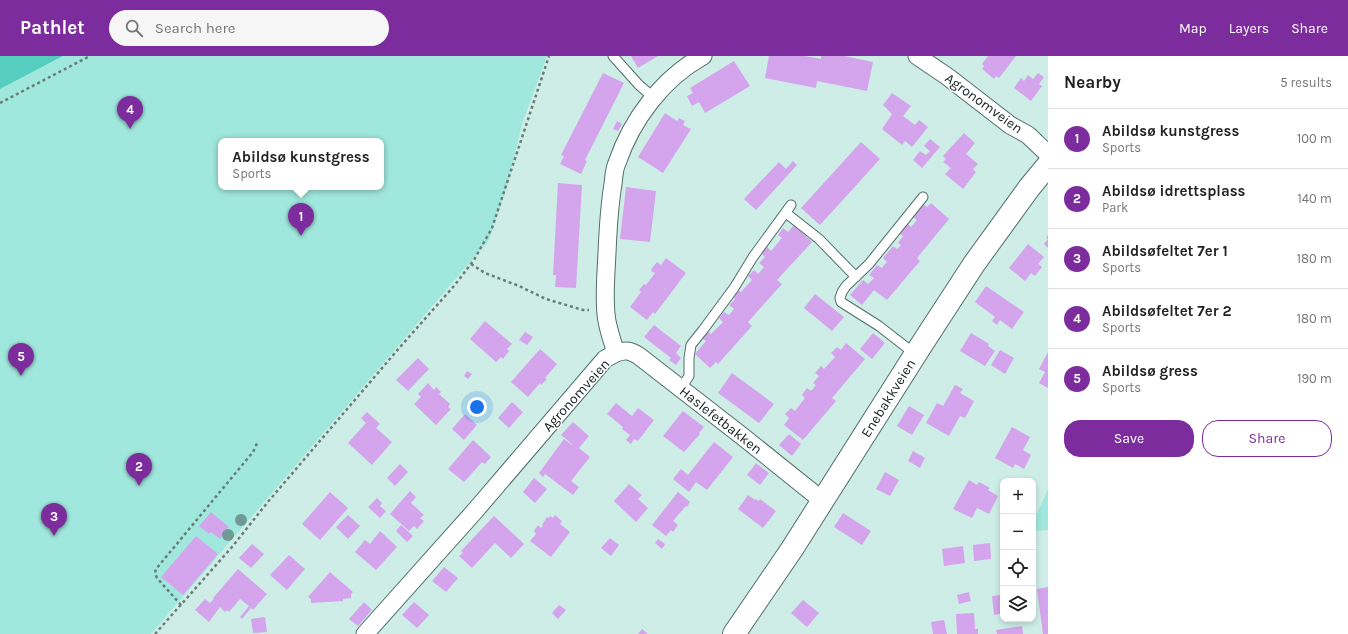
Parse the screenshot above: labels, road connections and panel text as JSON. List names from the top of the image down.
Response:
{
  "streets": {
    "main road": ["Enebakkveien"],
    "street": ["Agronomveien", "Haslefetbakken"]
  },
  "crossings": [
    ["Agronomveien", "Haslefetbakken"],
    ["Enebakkveien", "Haslefetbakken"]
  ],
  "page": {
    "header": "Pathlet",
    "search": "Search here",
    "nav": ["Map", "Layers", "Share"],
    "heading": ["Nearby", "5 results"],
    "pins": [
      "4",
      "1",
      "5",
      "2",
      "3"
    ],
    "list": [
      {
        "mark": "1",
        "name": "Abildsø kunstgress",
        "note": "Sports",
        "value": "100 m"
      },
      {
        "mark": "2",
        "name": "Abildsø idrettsplass",
        "note": "Park",
        "value": "140 m"
      },
      {
        "mark": "3",
        "name": "Abildsøfeltet 7er 1",
        "note": "Sports",
        "value": "180 m"
      },
      {
        "mark": "4",
        "name": "Abildsøfeltet 7er 2",
        "note": "Sports",
        "value": "180 m"
      },
      {
        "mark": "5",
        "name": "Abildsø gress",
        "note": "Sports",
        "value": "190 m"
      }
    ],
    "popup": ["Abildsø kunstgress", "Sports"],
    "buttons": ["Save", "Share"],
    "map_buttons": ["+", "−"]
  }
}
